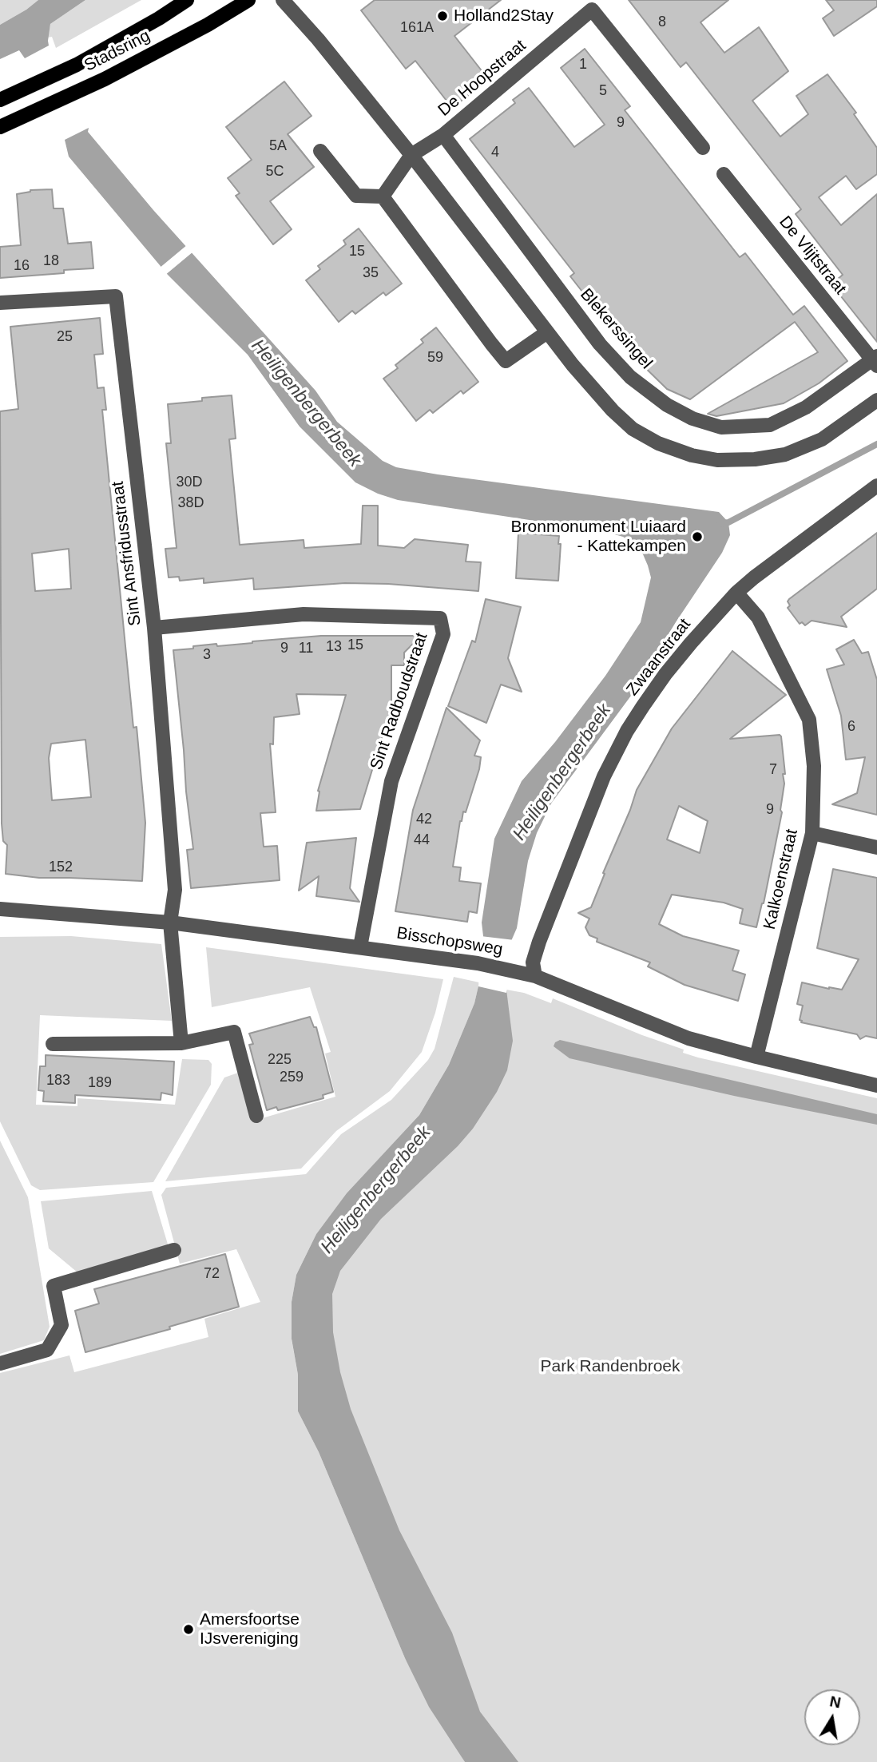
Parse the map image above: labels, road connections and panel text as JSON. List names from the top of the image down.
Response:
{
  "streets": {
    "main road": ["Stadsring"],
    "street": [
      "De Hoopstraat",
      "De Vlijtstraat",
      "Blekerssingel",
      "Sint Ansfridusstraat",
      "Zwaanstraat",
      "Sint Radboudstraat",
      "Kalkoenstraat",
      "Bisschopsweg"
    ]
  },
  "crossings": [
    ["De Hoopstraat", "Blekerssingel"],
    ["De Vlijtstraat", "Blekerssingel"],
    ["Sint Ansfridusstraat", "Sint Radboudstraat"],
    ["Sint Ansfridusstraat", "Bisschopsweg"],
    ["Zwaanstraat", "Kalkoenstraat"],
    ["Zwaanstraat", "Bisschopsweg"],
    ["Sint Radboudstraat", "Bisschopsweg"],
    ["Kalkoenstraat", "Bisschopsweg"]
  ],
  "water": ["Heiligenbergerbeek"],
  "parks": ["Park Randenbroek"],
  "places": ["Holland2Stay", "Bronmonument Luiaard - Kattekampen", "Amersfoortse IJsvereniging"],
  "house_numbers": [
    "8",
    "161A",
    "1",
    "5",
    "9",
    "5A",
    "4",
    "5C",
    "15",
    "18",
    "16",
    "35",
    "25",
    "59",
    "30D",
    "38D",
    "15",
    "13",
    "9",
    "11",
    "3",
    "6",
    "7",
    "9",
    "42",
    "44",
    "152",
    "225",
    "259",
    "183",
    "189",
    "72"
  ],
  "north": "top"
}
